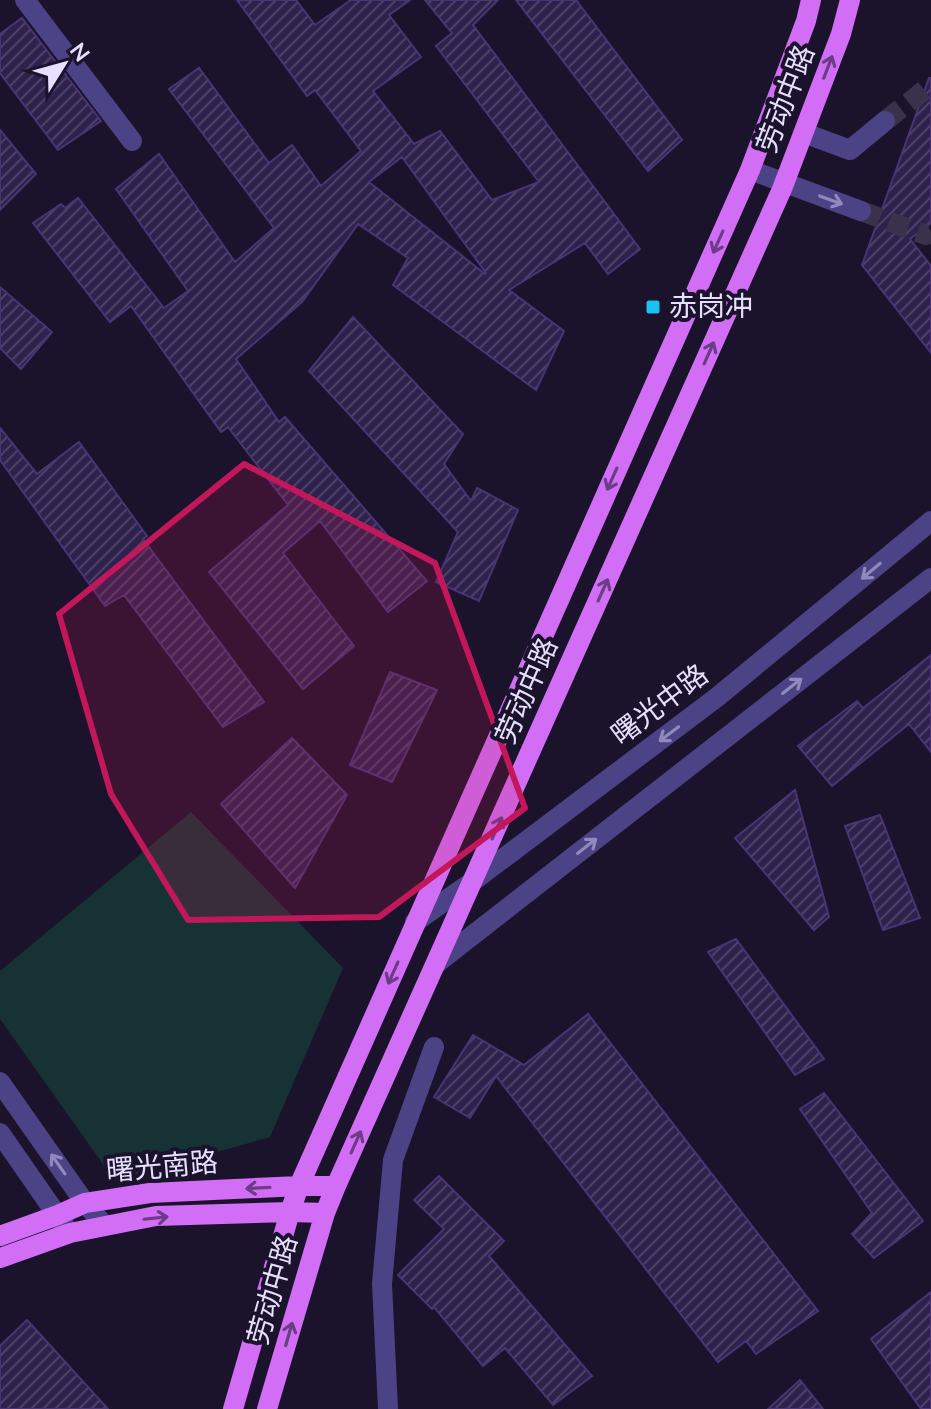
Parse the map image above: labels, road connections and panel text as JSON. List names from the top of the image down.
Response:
{
  "streets": {
    "main road": ["劳动中路", "曙光南路"],
    "street": ["曙光中路"]
  },
  "crossings": [
    ["劳动中路", "曙光中路"],
    ["劳动中路", "曙光南路"]
  ],
  "places": {
    "transit": ["赤岗冲"]
  },
  "north": "top right"
}
